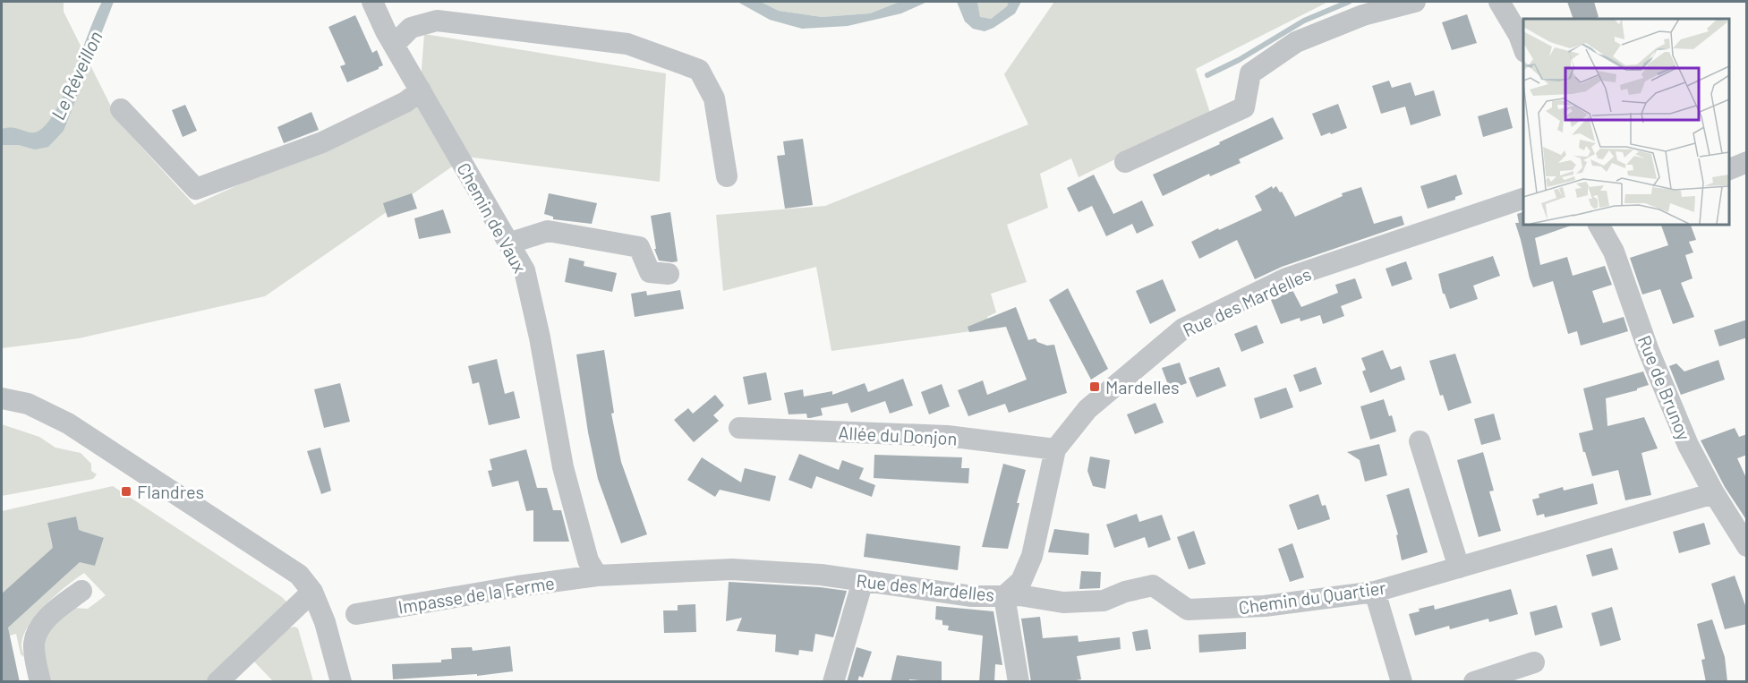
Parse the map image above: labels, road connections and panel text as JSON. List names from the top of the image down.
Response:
{
  "streets": {
    "street": [
      "Chemin de Vaux",
      "Rue des Mardelles",
      "Rue de Brunoy",
      "Allée du Donjon",
      "Impasse de la Ferme",
      "Chemin du Quartier"
    ]
  },
  "crossings": [
    ["Chemin de Vaux", "Rue des Mardelles"],
    ["Chemin de Vaux", "Impasse de la Ferme"],
    ["Rue des Mardelles", "Allée du Donjon"],
    ["Rue des Mardelles", "Impasse de la Ferme"],
    ["Rue des Mardelles", "Chemin du Quartier"],
    ["Rue de Brunoy", "Chemin du Quartier"]
  ],
  "water": ["Le Réveillon"],
  "places": {
    "transit": ["Mardelles", "Flandres"]
  }
}
